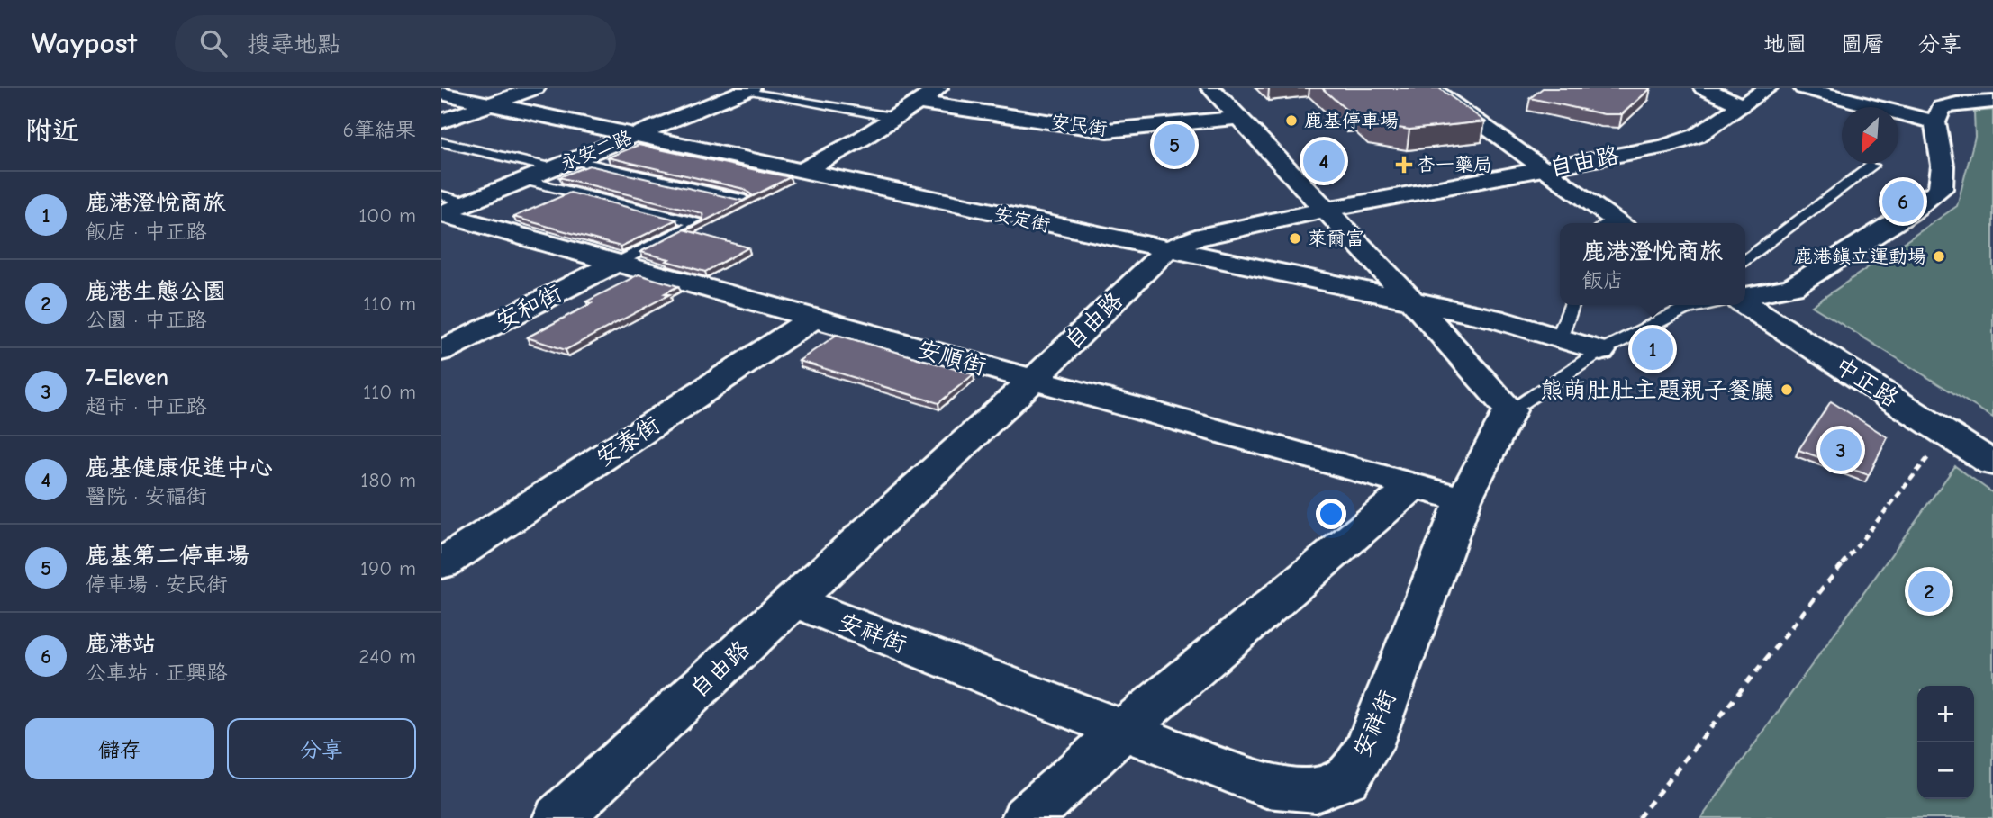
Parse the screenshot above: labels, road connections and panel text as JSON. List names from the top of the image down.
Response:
{
  "streets": {
    "street": [
      "安民街",
      "永安二路",
      "自由路",
      "安定街",
      "安和街",
      "安順街",
      "中正路",
      "安泰街",
      "安祥街"
    ]
  },
  "crossings": [
    ["永安二路", "安定街"],
    ["永安二路", "安順街"],
    ["自由路", "安定街"],
    ["自由路", "安順街"],
    ["自由路", "安祥街"],
    ["安和街", "安順街"],
    ["安順街", "安泰街"],
    ["安順街", "安祥街"]
  ],
  "places": {
    "other": [
      "鹿基停車場",
      "萊爾富",
      "鹿港鎮立運動場",
      "熊萌肚肚主題親子餐廳"
    ],
    "health": ["杏一藥局"]
  },
  "north": "bottom left",
  "page": {
    "header": "Waypost",
    "search": "搜尋地點",
    "nav": ["地圖", "圖層", "分享"],
    "heading": ["附近", "6筆結果"],
    "pins": [
      "5",
      "4",
      "6",
      "1",
      "3",
      "2"
    ],
    "list": [
      {
        "mark": "1",
        "name": "鹿港澄悅商旅",
        "note": "飯店 · 中正路",
        "value": "100 m"
      },
      {
        "mark": "2",
        "name": "鹿港生態公園",
        "note": "公園 · 中正路",
        "value": "110 m"
      },
      {
        "mark": "3",
        "name": "7-Eleven",
        "note": "超市 · 中正路",
        "value": "110 m"
      },
      {
        "mark": "4",
        "name": "鹿基健康促進中心",
        "note": "醫院 · 安福街",
        "value": "180 m"
      },
      {
        "mark": "5",
        "name": "鹿基第二停車場",
        "note": "停車場 · 安民街",
        "value": "190 m"
      },
      {
        "mark": "6",
        "name": "鹿港站",
        "note": "公車站 · 正興路",
        "value": "240 m"
      }
    ],
    "popup": ["鹿港澄悅商旅", "飯店"],
    "map_buttons": ["+", "−"],
    "buttons": ["儲存", "分享"]
  }
}
